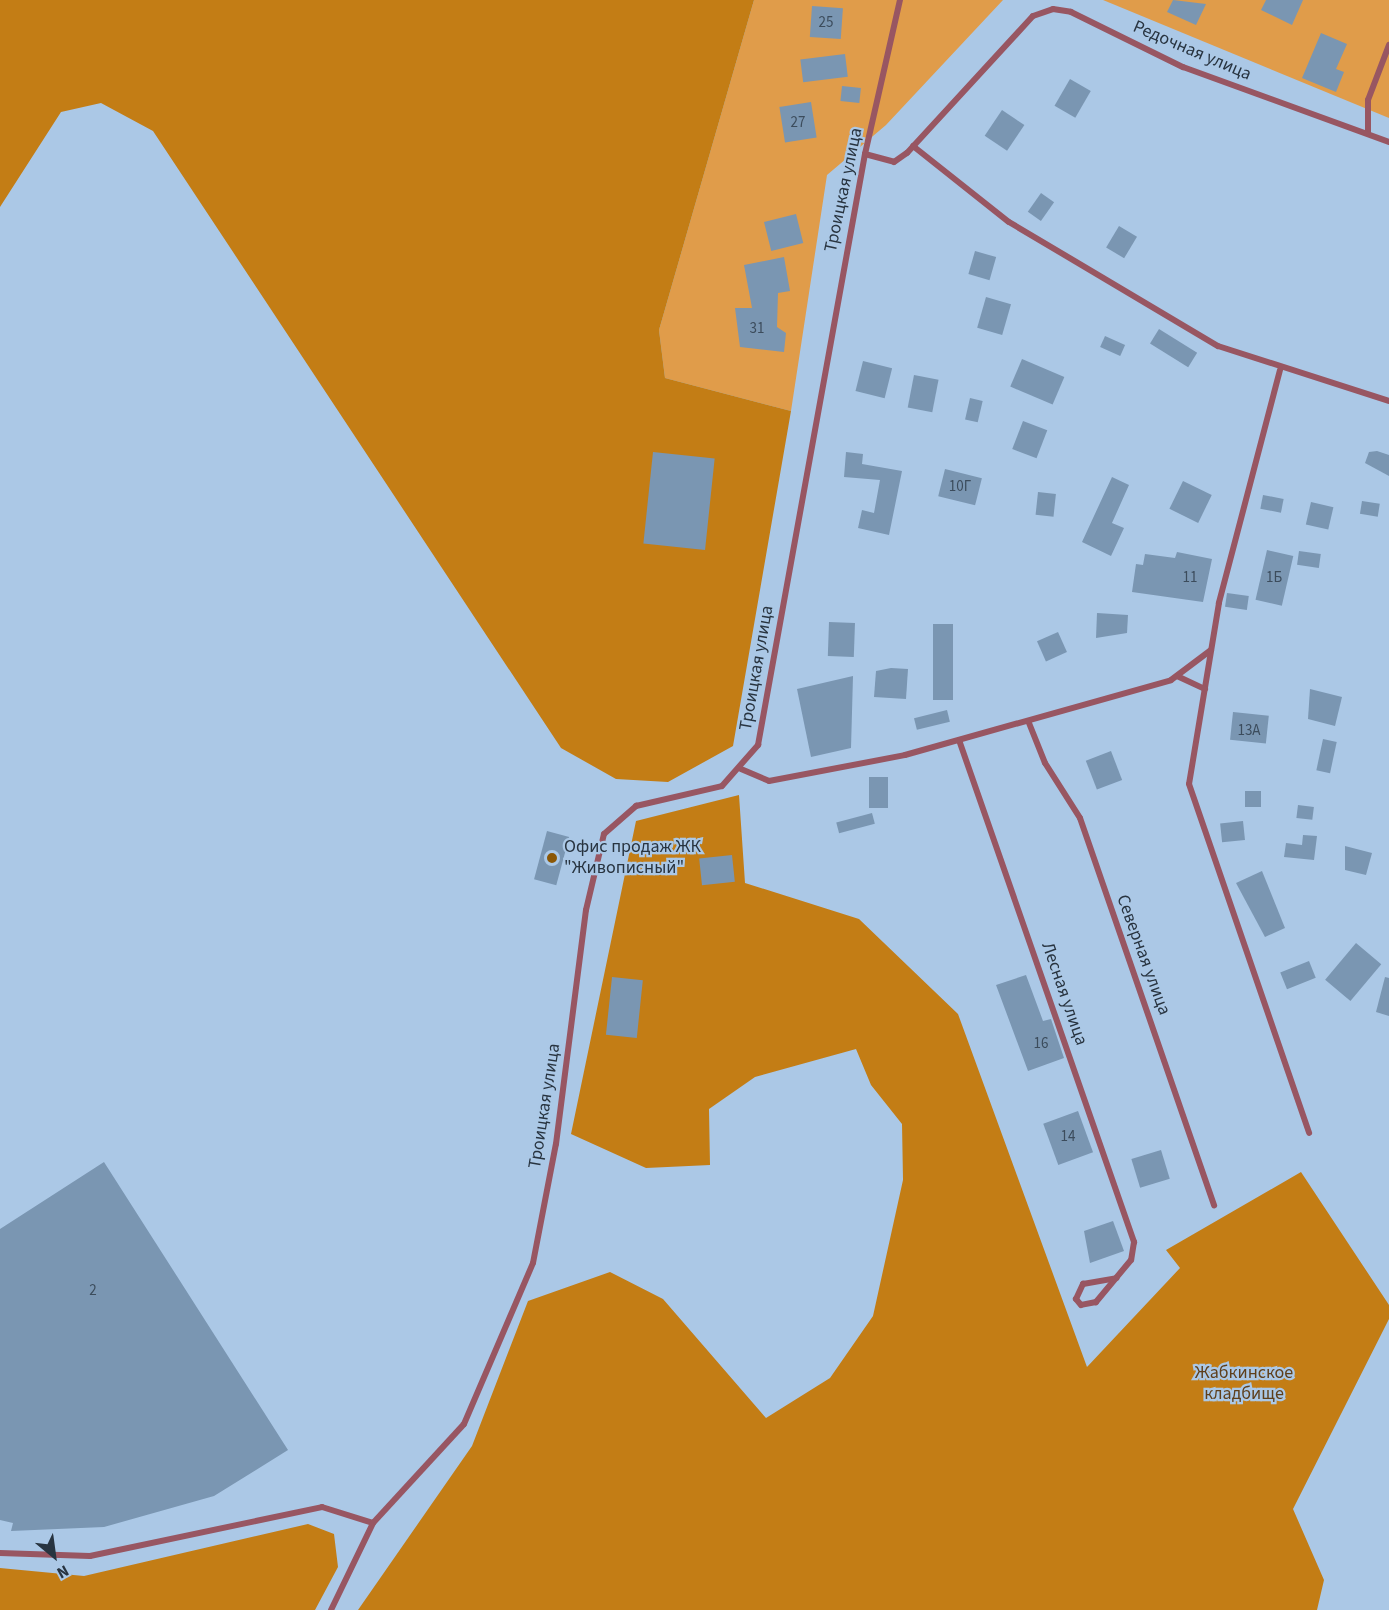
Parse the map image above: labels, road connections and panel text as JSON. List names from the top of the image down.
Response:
{
  "streets": {
    "street": [
      "Редочная улица",
      "Троицкая улица",
      "Северная улица",
      "Лесная улица"
    ]
  },
  "crossings": [
    ["Редочная улица", "Троицкая улица"]
  ],
  "parks": ["Жабкинское кладбище"],
  "places": ["Офис продаж ЖК \"Живописный\""],
  "house_numbers": [
    "25",
    "27",
    "31",
    "10Г",
    "11",
    "1Б",
    "13А",
    "16",
    "14",
    "2"
  ],
  "north": "bottom right"
}
